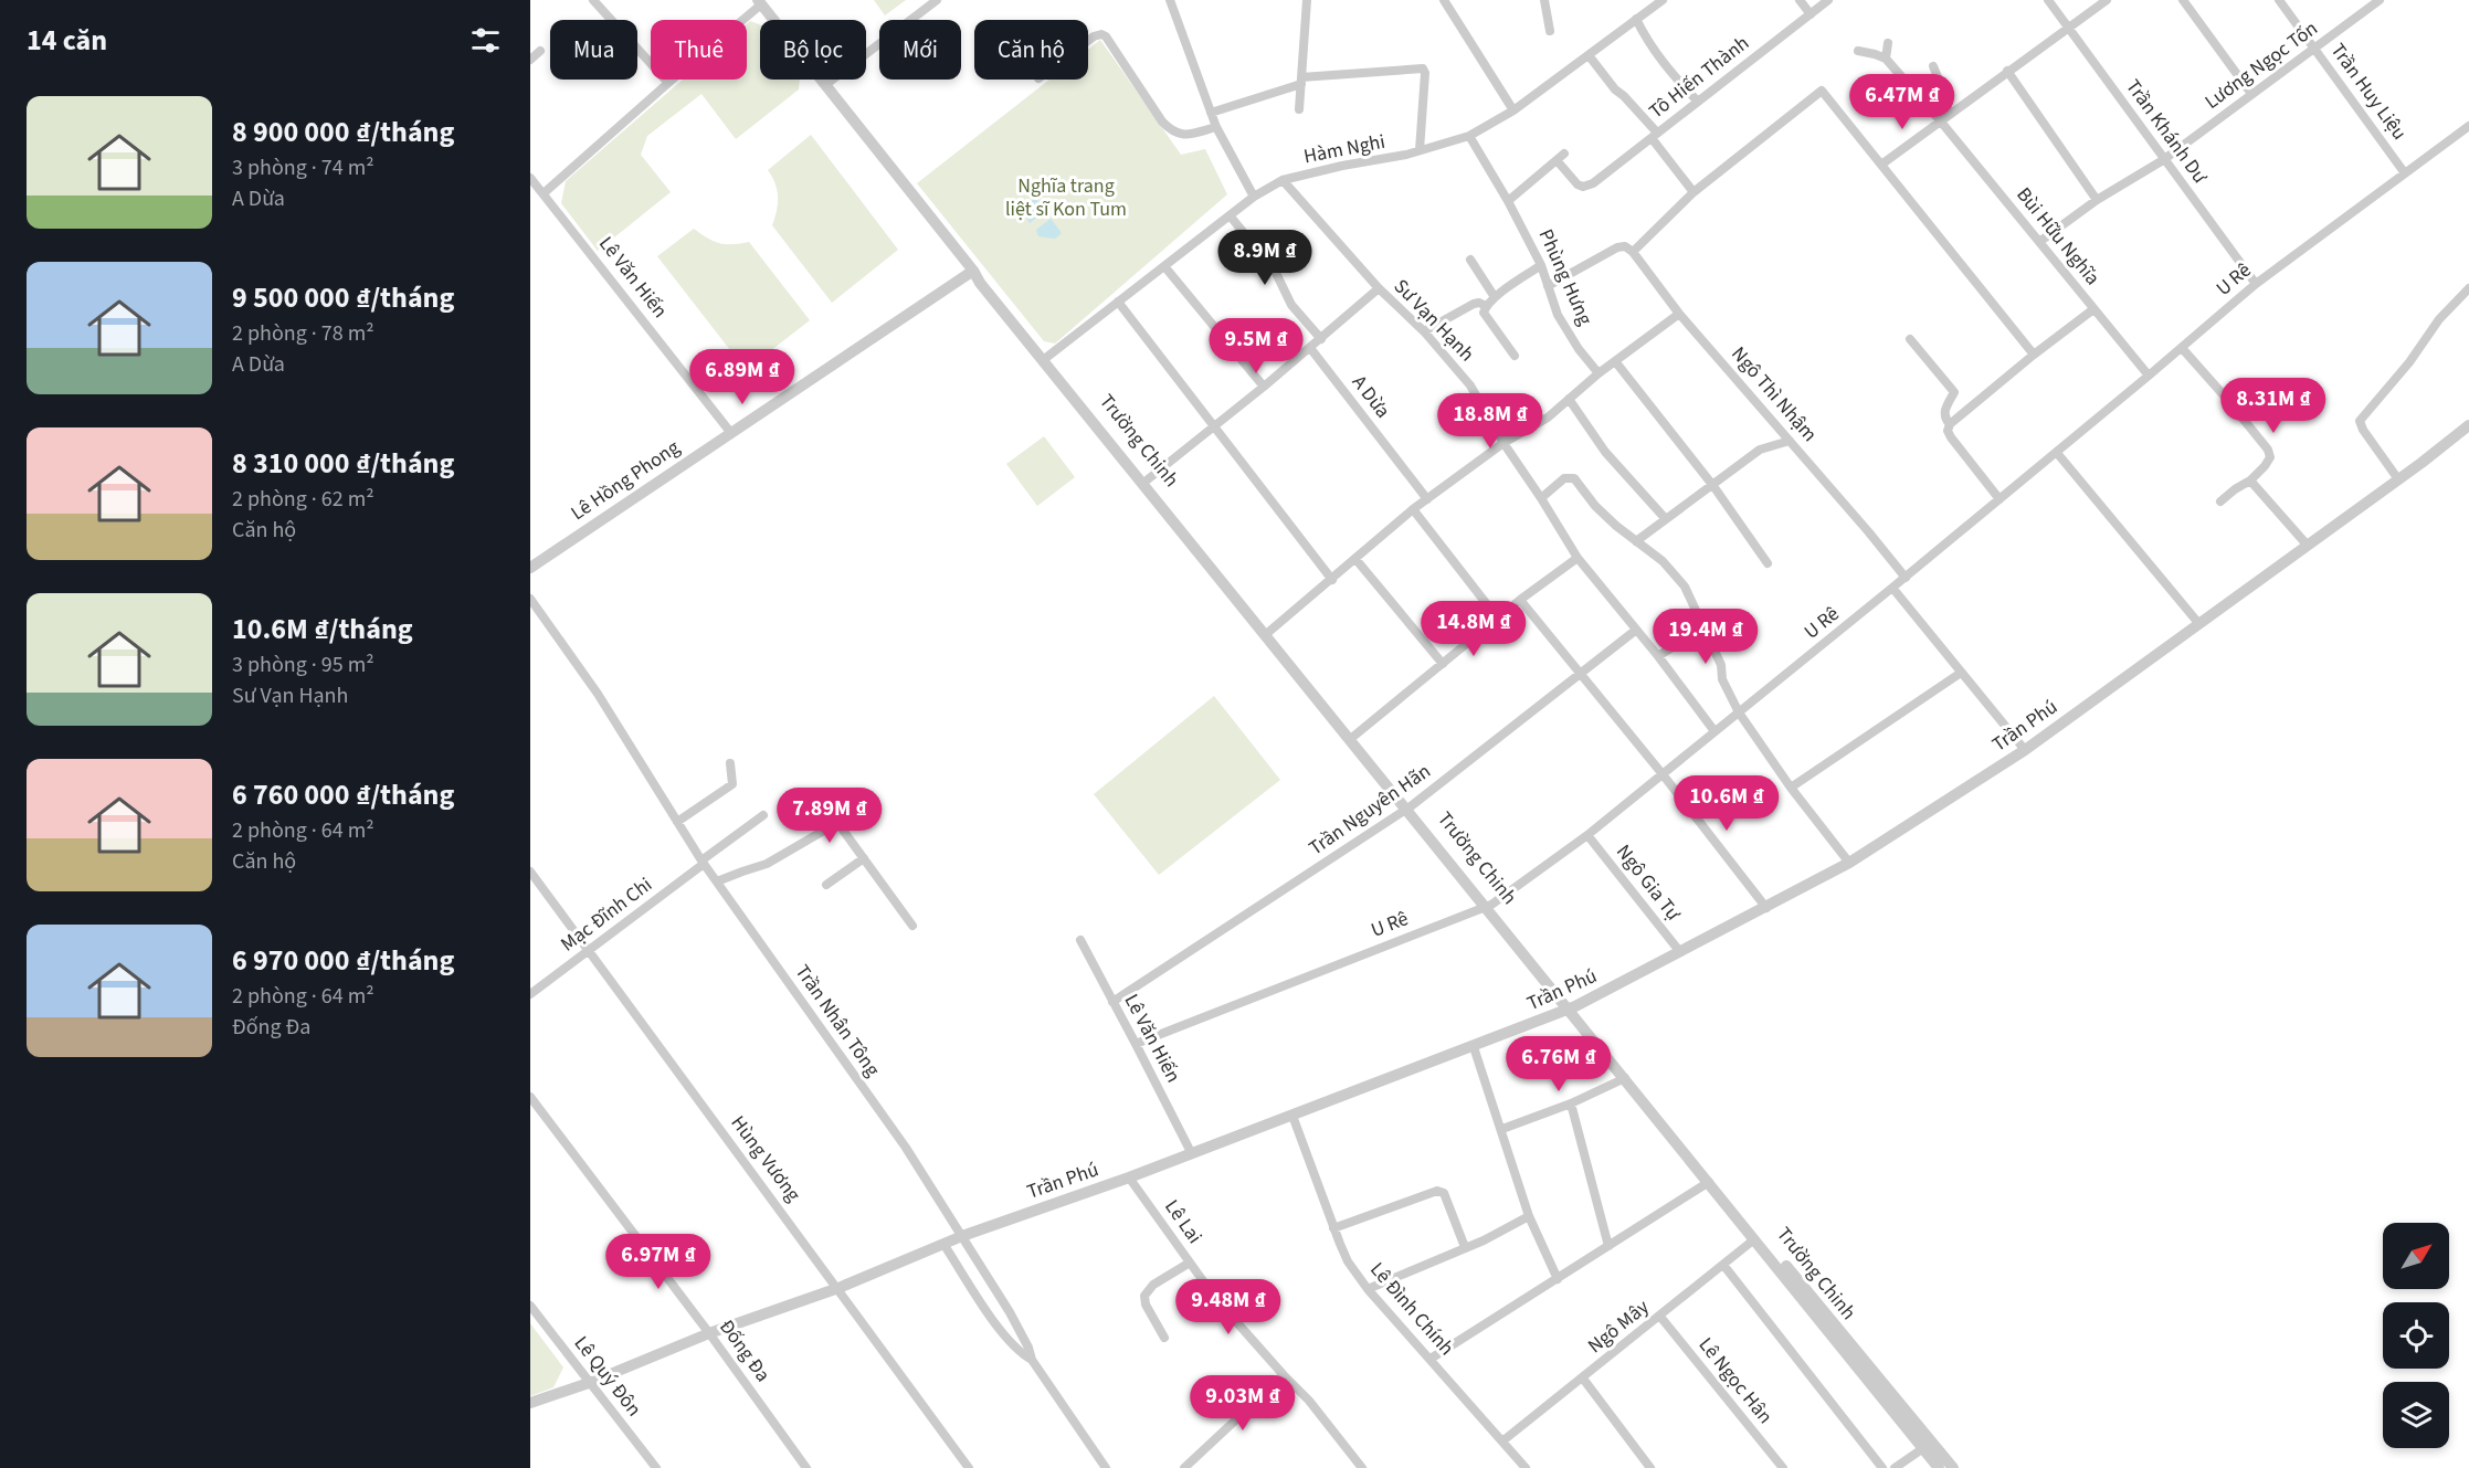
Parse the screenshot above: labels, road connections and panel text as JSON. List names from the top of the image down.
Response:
{
  "streets": {
    "street": [
      "Lương Ngọc Tốn",
      "Tô Hiến Thành",
      "Trần Huy Liệu",
      "Trần Khánh Dư",
      "Hàm Nghi",
      "Bùi Hữu Nghĩa",
      "Lê Văn Hiến",
      "Phùng Hưng",
      "U Rê",
      "Sư Vạn Hạnh",
      "Ngô Thì Nhậm",
      "A Dừa",
      "Trường Chinh",
      "Lê Hồng Phong",
      "Trần Phú",
      "Trần Nguyên Hãn",
      "Ngô Gia Tự",
      "Mạc Đĩnh Chi",
      "Trần Nhân Tông",
      "Hùng Vương",
      "Lê Lai",
      "Lê Đình Chính",
      "Ngô Mây",
      "Đống Đa",
      "Lê Quý Đôn",
      "Lê Ngọc Hân"
    ]
  },
  "crossings": [
    ["Lương Ngọc Tốn", "Trần Huy Liệu"],
    ["Lương Ngọc Tốn", "Trần Khánh Dư"],
    ["Lương Ngọc Tốn", "Bùi Hữu Nghĩa"],
    ["Tô Hiến Thành", "Phùng Hưng"],
    ["Trần Huy Liệu", "U Rê"],
    ["Trần Khánh Dư", "U Rê"],
    ["Hàm Nghi", "Phùng Hưng"],
    ["Hàm Nghi", "Sư Vạn Hạnh"],
    ["Hàm Nghi", "Trường Chinh"],
    ["Bùi Hữu Nghĩa", "U Rê"],
    ["Lê Văn Hiến", "U Rê"],
    ["Lê Văn Hiến", "Lê Hồng Phong"],
    ["Lê Văn Hiến", "Trần Phú"],
    ["Lê Văn Hiến", "Trần Nguyên Hãn"],
    ["U Rê", "Sư Vạn Hạnh"],
    ["U Rê", "Ngô Thì Nhậm"],
    ["U Rê", "Trường Chinh"],
    ["U Rê", "Ngô Gia Tự"],
    ["Sư Vạn Hạnh", "Trần Nguyên Hãn"],
    ["Trường Chinh", "Lê Hồng Phong"],
    ["Trường Chinh", "Trần Phú"],
    ["Trường Chinh", "Trần Nguyên Hãn"],
    ["Trường Chinh", "Ngô Mây"],
    ["Trần Phú", "Ngô Gia Tự"],
    ["Trần Phú", "Trần Nhân Tông"],
    ["Trần Phú", "Hùng Vương"],
    ["Trần Phú", "Lê Lai"],
    ["Trần Phú", "Lê Đình Chính"],
    ["Trần Phú", "Đống Đa"],
    ["Trần Phú", "Lê Quý Đôn"],
    ["Mạc Đĩnh Chi", "Trần Nhân Tông"],
    ["Mạc Đĩnh Chi", "Hùng Vương"],
    ["Lê Đình Chính", "Ngô Mây"],
    ["Ngô Mây", "Lê Ngọc Hân"]
  ],
  "parks": ["Nghĩa trang liệt sĩ Kon Tum"],
  "north": "top right",
  "page": {
    "heading": "14 căn",
    "chip": [
      "Mua",
      "Thuê",
      "Bộ lọc",
      "Mới",
      "Căn hộ"
    ],
    "price": [
      "6.47M ₫",
      "8.9M ₫",
      "9.5M ₫",
      "6.89M ₫",
      "8.31M ₫",
      "18.8M ₫",
      "14.8M ₫",
      "19.4M ₫",
      "10.6M ₫",
      "7.89M ₫",
      "6.76M ₫",
      "6.97M ₫",
      "9.48M ₫",
      "9.03M ₫"
    ],
    "list": [
      {
        "name": "8 900 000 ₫/tháng",
        "note": "3 phòng · 74 m² · A Dừa"
      },
      {
        "name": "9 500 000 ₫/tháng",
        "note": "2 phòng · 78 m² · A Dừa"
      },
      {
        "name": "8 310 000 ₫/tháng",
        "note": "2 phòng · 62 m² · Căn hộ"
      },
      {
        "name": "10.6M ₫/tháng",
        "note": "3 phòng · 95 m² · Sư Vạn Hạnh"
      },
      {
        "name": "6 760 000 ₫/tháng",
        "note": "2 phòng · 64 m² · Căn hộ"
      },
      {
        "name": "6 970 000 ₫/tháng",
        "note": "2 phòng · 64 m² · Đống Đa"
      }
    ]
  }
}
